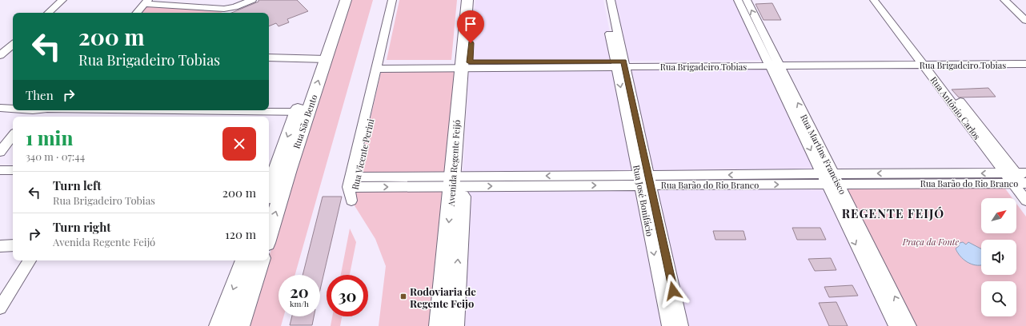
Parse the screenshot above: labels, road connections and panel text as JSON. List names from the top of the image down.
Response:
{
  "streets": {
    "street": [
      "Rua Brigadeiro Tobias",
      "Rua Antônio Carlos",
      "Rua São Bento",
      "Rua Vicente Perini",
      "Rua Martins Francisco",
      "Avenida Regente Feijó",
      "Rua Barão do Rio Branco",
      "Rua José Bonifácio"
    ]
  },
  "crossings": [
    ["Rua Brigadeiro Tobias", "Rua Antônio Carlos"],
    ["Rua Brigadeiro Tobias", "Rua Vicente Perini"],
    ["Rua Brigadeiro Tobias", "Rua Martins Francisco"],
    ["Rua Brigadeiro Tobias", "Avenida Regente Feijó"],
    ["Rua Brigadeiro Tobias", "Rua José Bonifácio"],
    ["Rua Antônio Carlos", "Rua Barão do Rio Branco"],
    ["Rua Vicente Perini", "Rua Barão do Rio Branco"],
    ["Rua Martins Francisco", "Rua Barão do Rio Branco"],
    ["Avenida Regente Feijó", "Rua Barão do Rio Branco"],
    ["Rua Barão do Rio Branco", "Rua José Bonifácio"]
  ],
  "districts": ["REGENTE FEIJÓ"],
  "parks": ["Praça da Fonte"],
  "places": {
    "transit": ["Rodoviaria de Regente Feijo"]
  },
  "north": "top right",
  "page": {
    "turn": ["200 m", "Rua Brigadeiro Tobias"],
    "then": "Then",
    "heading": ["1 min", "340 m · 07:44"],
    "list": [
      {
        "name": "Turn left",
        "note": "Rua Brigadeiro Tobias",
        "value": "200 m"
      },
      {
        "name": "Turn right",
        "note": "Avenida Regente Feijó",
        "value": "120 m"
      }
    ],
    "speed": "20 km/h",
    "limit": "30"
  }
}
